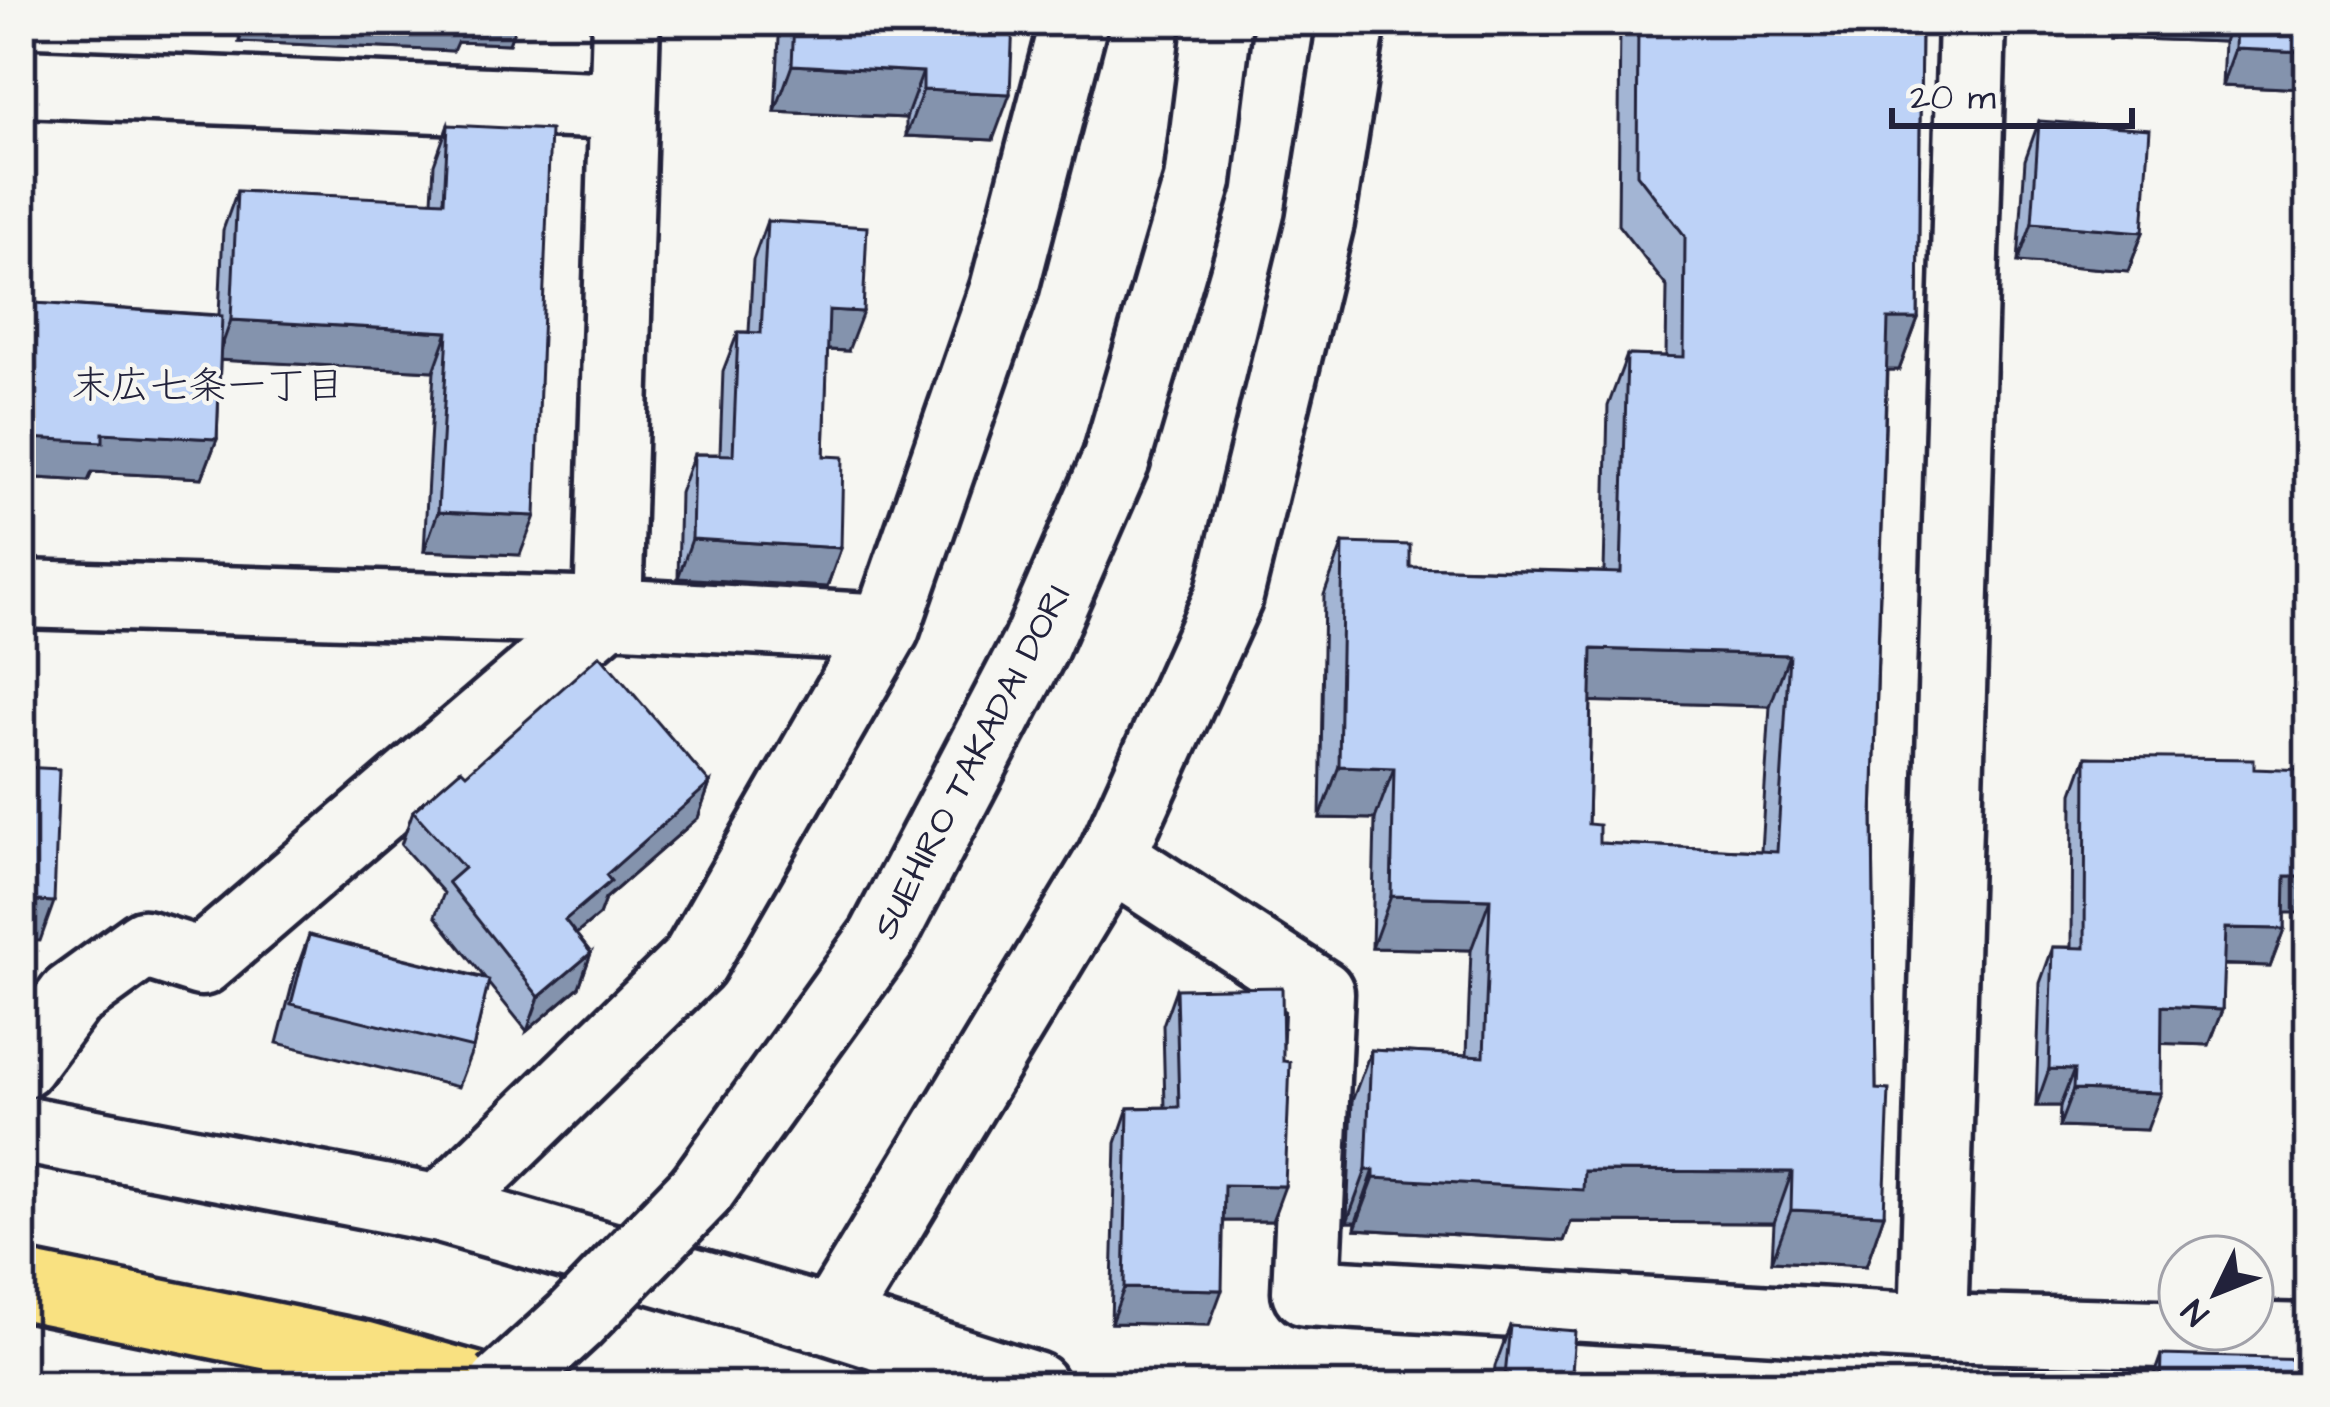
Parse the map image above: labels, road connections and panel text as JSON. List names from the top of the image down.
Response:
{
  "streets": {
    "street": ["SUEHIRO TAKADAI DORI"]
  },
  "districts": ["末広七条一丁目"],
  "scale_bar": "20 m",
  "north": "bottom left"
}
